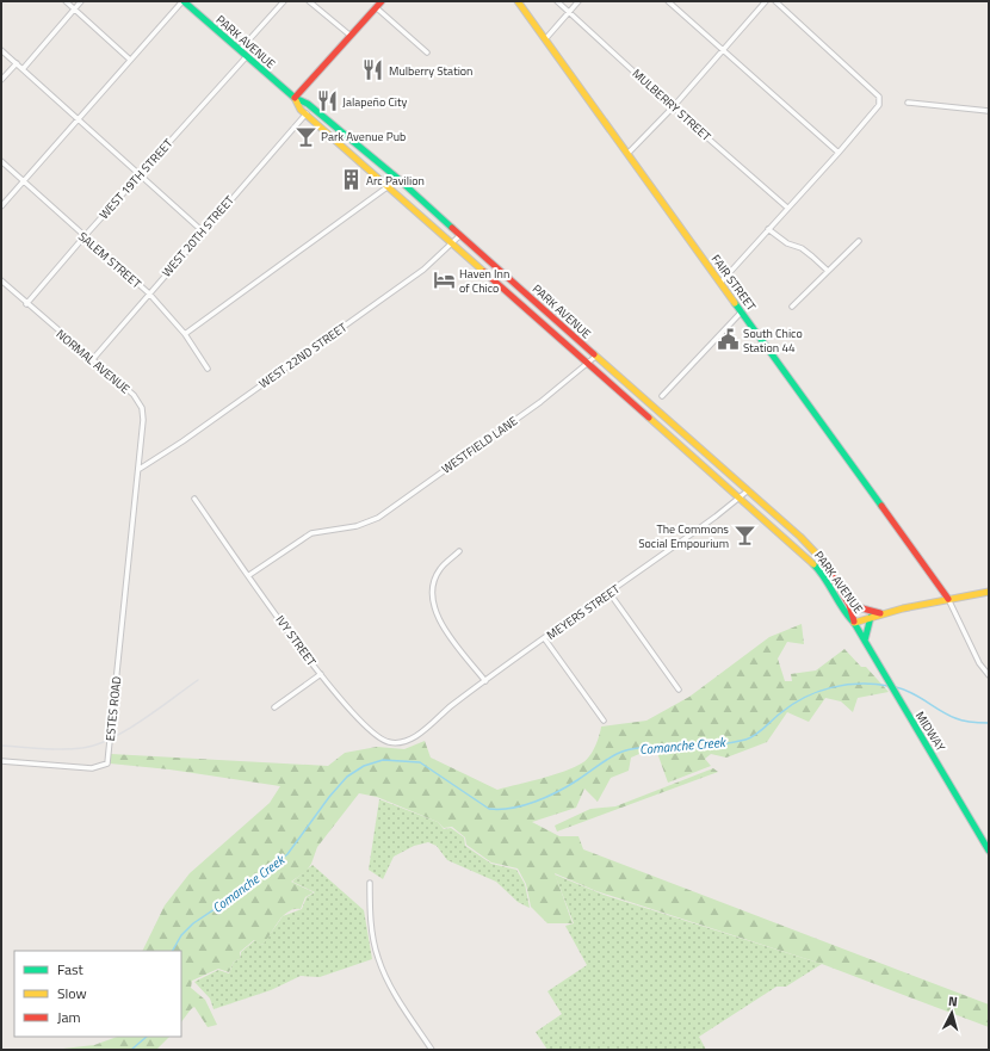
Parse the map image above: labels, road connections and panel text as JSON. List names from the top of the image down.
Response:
{
  "streets": {
    "main road": ["PARK AVENUE", "FAIR STREET", "MIDWAY"],
    "street": [
      "MULBERRY STREET",
      "WEST 19TH STREET",
      "WEST 20TH STREET",
      "SALEM STREET",
      "WEST 22ND STREET",
      "NORMAL AVENUE",
      "WESTFIELD LANE",
      "MEYERS STREET",
      "IVY STREET",
      "ESTES ROAD"
    ]
  },
  "crossings": [
    ["PARK AVENUE", "WEST 19TH STREET"],
    ["PARK AVENUE", "WEST 20TH STREET"],
    ["PARK AVENUE", "WEST 22ND STREET"],
    ["PARK AVENUE", "WESTFIELD LANE"],
    ["PARK AVENUE", "MEYERS STREET"],
    ["PARK AVENUE", "MIDWAY"],
    ["WEST 19TH STREET", "SALEM STREET"],
    ["WEST 19TH STREET", "NORMAL AVENUE"],
    ["WEST 20TH STREET", "SALEM STREET"],
    ["WEST 20TH STREET", "NORMAL AVENUE"],
    ["WEST 22ND STREET", "NORMAL AVENUE"],
    ["NORMAL AVENUE", "ESTES ROAD"],
    ["WESTFIELD LANE", "IVY STREET"],
    ["MEYERS STREET", "IVY STREET"]
  ],
  "water": ["Comanche Creek"],
  "places": {
    "restaurant": ["Mulberry Station", "Jalapeño City"],
    "bar": ["Park Avenue Pub", "The Commons Social Empourium"],
    "building": ["Arc Pavilion"],
    "hotel": ["Haven Inn of Chico"],
    "public building": ["South Chico Station 44"]
  },
  "legend": ["Fast", "Slow", "Jam"],
  "north": "top"
}
